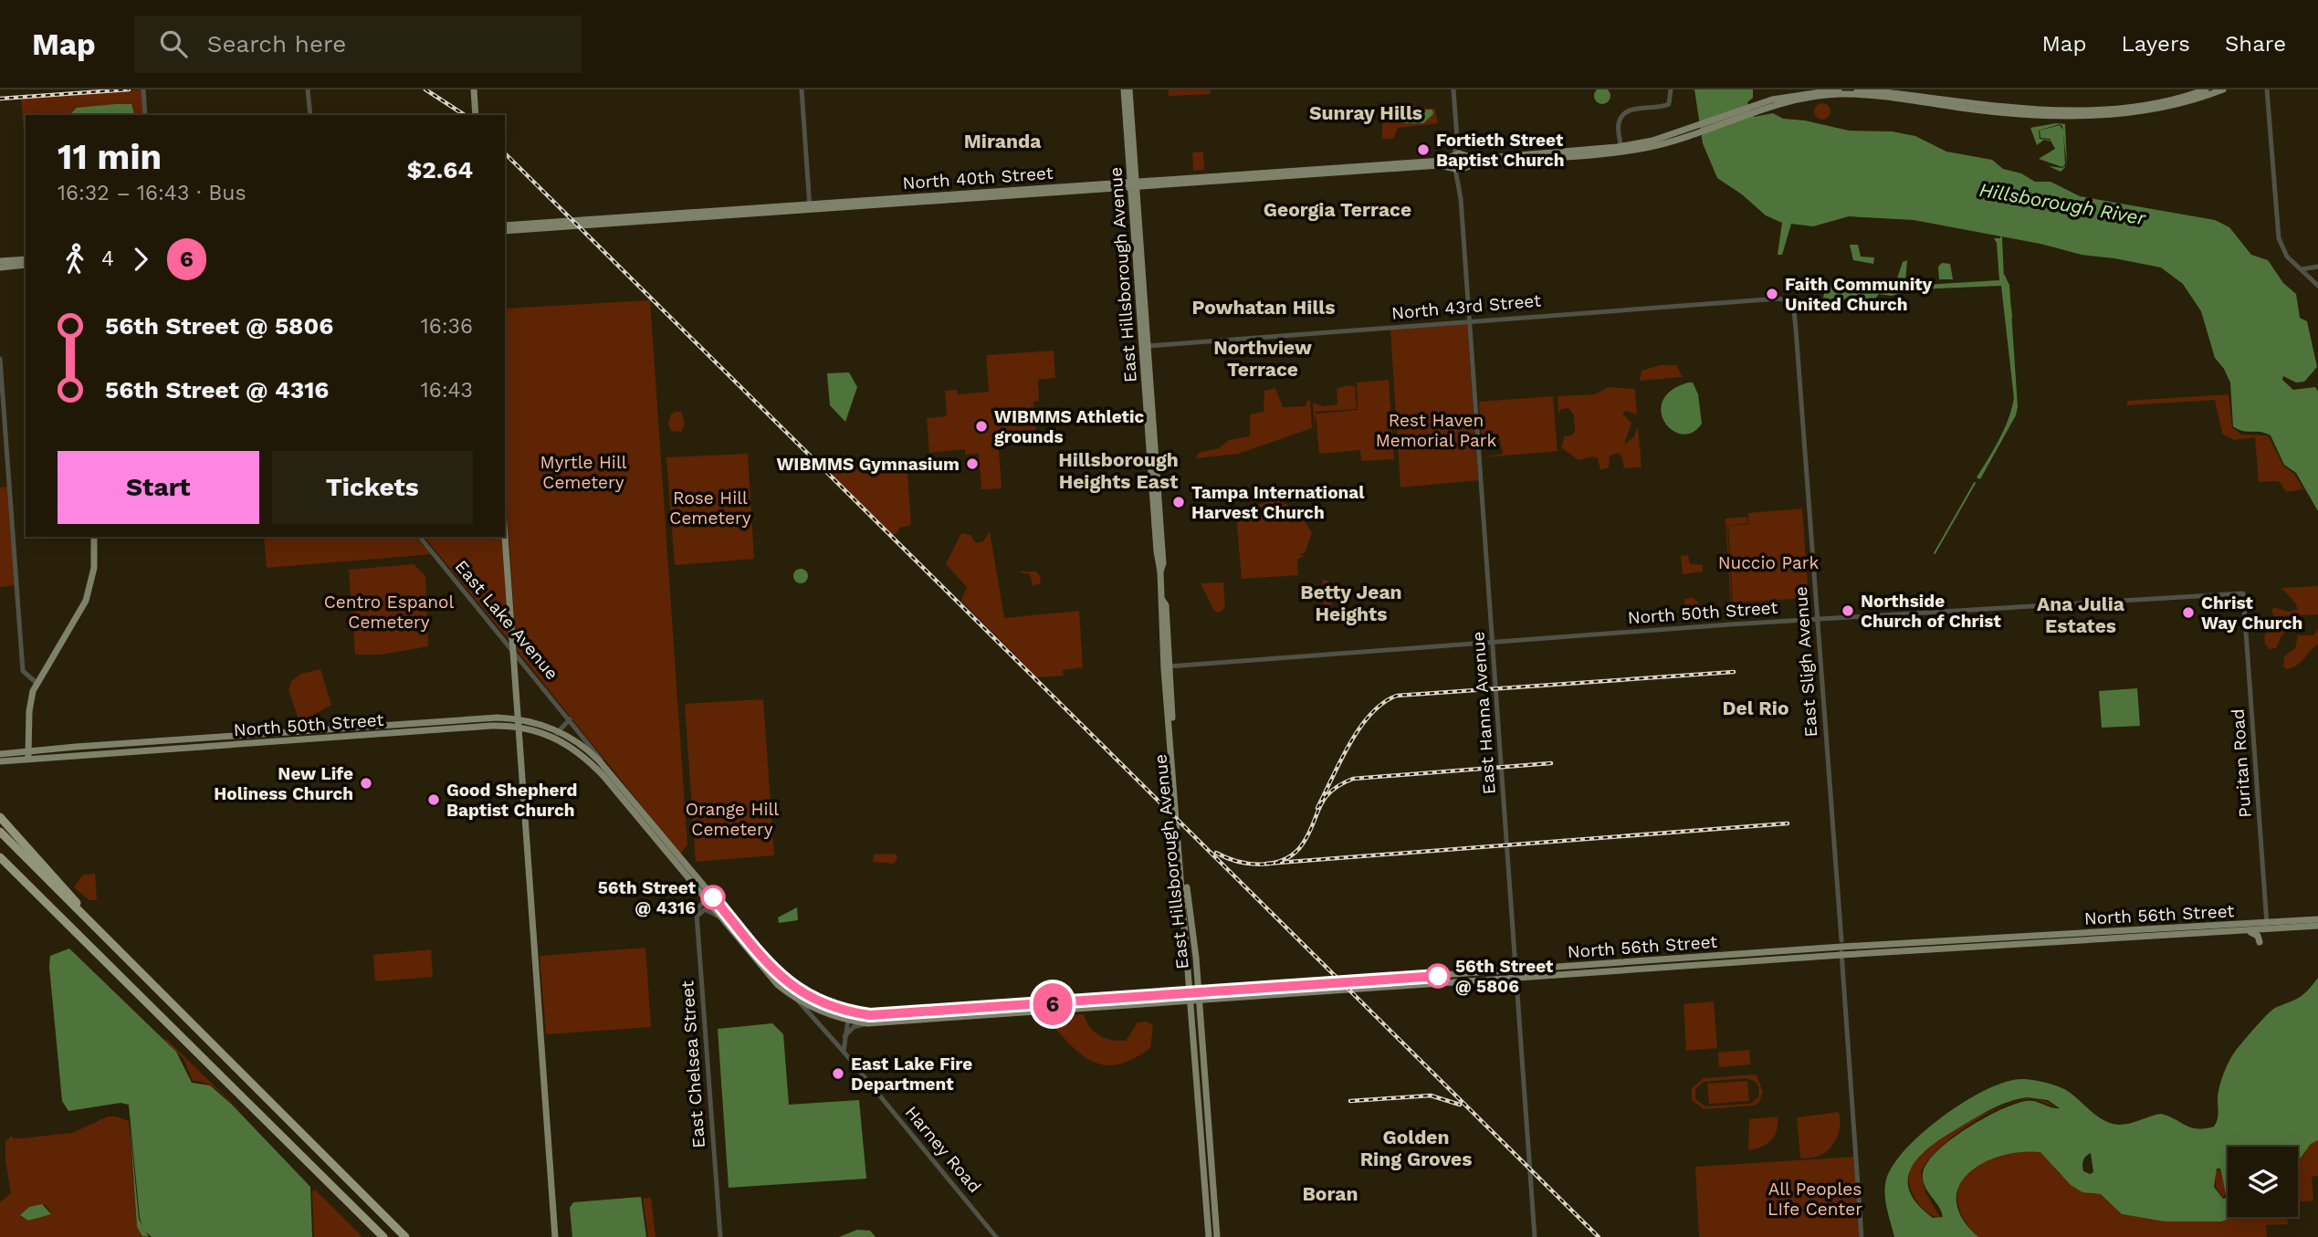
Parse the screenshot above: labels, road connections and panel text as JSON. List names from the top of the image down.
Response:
{
  "streets": {
    "main road": [
      "North 40th Street",
      "East Hillsborough Avenue",
      "North 50th Street",
      "North 56th Street"
    ],
    "street": [
      "North 43rd Street",
      "East Lake Avenue",
      "East Sligh Avenue",
      "East Hanna Avenue",
      "Puritan Road",
      "East Chelsea Street",
      "Harney Road"
    ]
  },
  "crossings": [
    ["North 40th Street", "East Hillsborough Avenue"],
    ["North 40th Street", "East Hanna Avenue"],
    ["East Hillsborough Avenue", "North 43rd Street"],
    ["East Hillsborough Avenue", "North 50th Street"],
    ["East Hillsborough Avenue", "North 56th Street"],
    ["North 43rd Street", "East Sligh Avenue"],
    ["North 43rd Street", "East Hanna Avenue"],
    ["North 50th Street", "East Sligh Avenue"],
    ["North 50th Street", "East Hanna Avenue"],
    ["North 50th Street", "Puritan Road"],
    ["North 50th Street", "North 56th Street"],
    ["East Sligh Avenue", "North 56th Street"],
    ["East Hanna Avenue", "North 56th Street"],
    ["Puritan Road", "North 56th Street"],
    ["North 56th Street", "East Chelsea Street"],
    ["North 56th Street", "Harney Road"]
  ],
  "districts": [
    "Sunray Hills",
    "Miranda",
    "Georgia Terrace",
    "Powhatan Hills",
    "Northview Terrace",
    "Hillsborough Heights East",
    "Betty Jean Heights",
    "Ana Julia Estates",
    "Del Rio",
    "Golden Ring Groves",
    "Boran"
  ],
  "water": ["Hillsborough River"],
  "parks": [
    "Rest Haven Memorial Park",
    "Myrtle Hill Cemetery",
    "Rose Hill Cemetery",
    "Nuccio Park",
    "Centro Espanol Cemetery",
    "Orange Hill Cemetery",
    "All Peoples LIfe Center"
  ],
  "places": [
    "Fortieth Street Baptist Church",
    "Faith Community United Church",
    "WIBMMS Athletic grounds",
    "WIBMMS Gymnasium",
    "Tampa International Harvest Church",
    "Northside Church of Christ",
    "Christ Way Church",
    "New Life Holiness Church",
    "Good Shepherd Baptist Church",
    "56th Street @ 4316",
    "56th Street @ 5806",
    "East Lake Fire Department"
  ],
  "lines": ["bus line 6"],
  "page": {
    "header": "Map",
    "search": "Search here",
    "nav": ["Map", "Layers", "Share"],
    "on_map": "6",
    "heading": ["11 min", "16:32 – 16:43 · Bus", "$2.64"],
    "legs": ["4", "6"],
    "list": [
      {
        "name": "56th Street @ 5806",
        "value": "16:36"
      },
      {
        "name": "56th Street @ 4316",
        "value": "16:43"
      }
    ],
    "buttons": ["Start", "Tickets"]
  }
}
